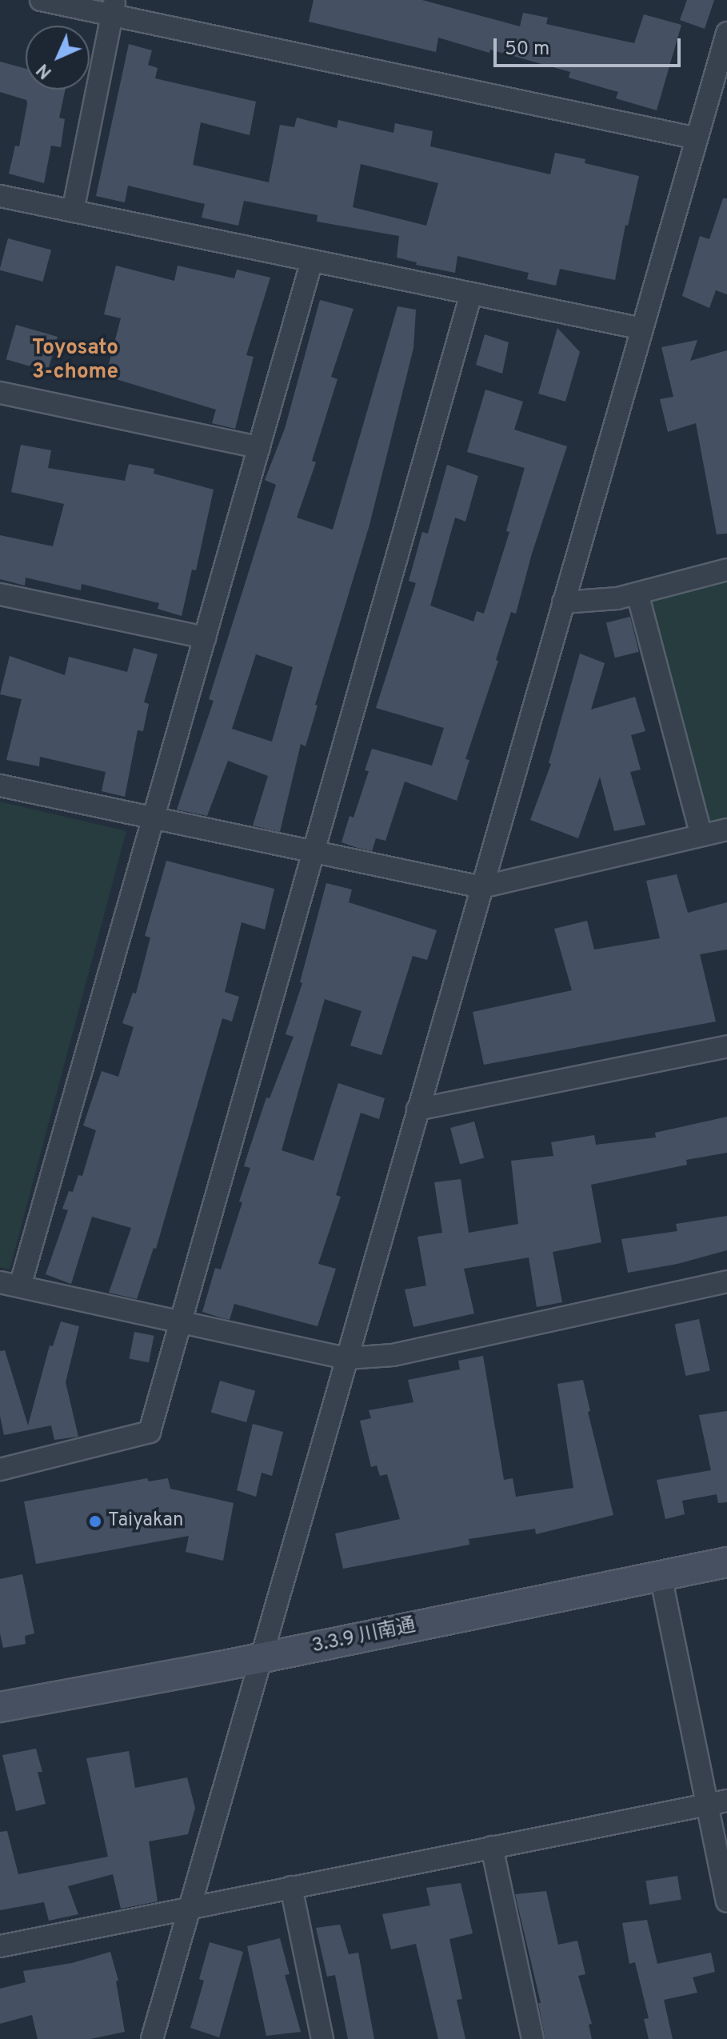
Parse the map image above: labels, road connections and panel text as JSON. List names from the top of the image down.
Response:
{
  "streets": {
    "street": ["3.3.9 川南通"]
  },
  "districts": ["Toyosato 3-chome"],
  "places": ["Taiyakan"],
  "scale_bar": "50 m",
  "north": "bottom left"
}
